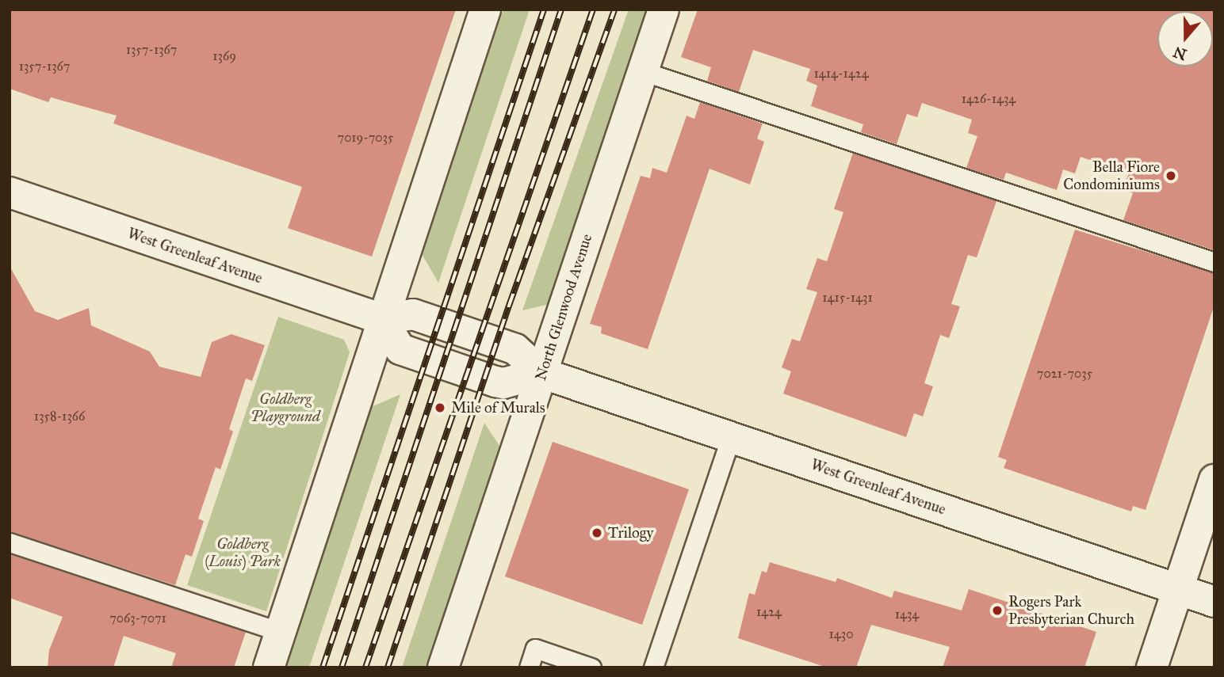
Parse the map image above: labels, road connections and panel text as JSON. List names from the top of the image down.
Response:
{
  "streets": {
    "street": ["West Greenleaf Avenue", "North Glenwood Avenue"]
  },
  "crossings": [
    ["West Greenleaf Avenue", "North Glenwood Avenue"]
  ],
  "parks": ["Goldberg Playground", "Goldberg (Louis) Park"],
  "places": [
    "Bella Fiore Condominiums",
    "Mile of Murals",
    "Trilogy",
    "Rogers Park Presbyterian Church"
  ],
  "house_numbers": [
    "1357-1367",
    "1369",
    "1357-1367",
    "1414-1424",
    "1426-1434",
    "7019-7035",
    "1415-1431",
    "7021-7035",
    "1358-1366",
    "1424",
    "1434",
    "7063-7071",
    "1430"
  ],
  "north": "bottom"
}
